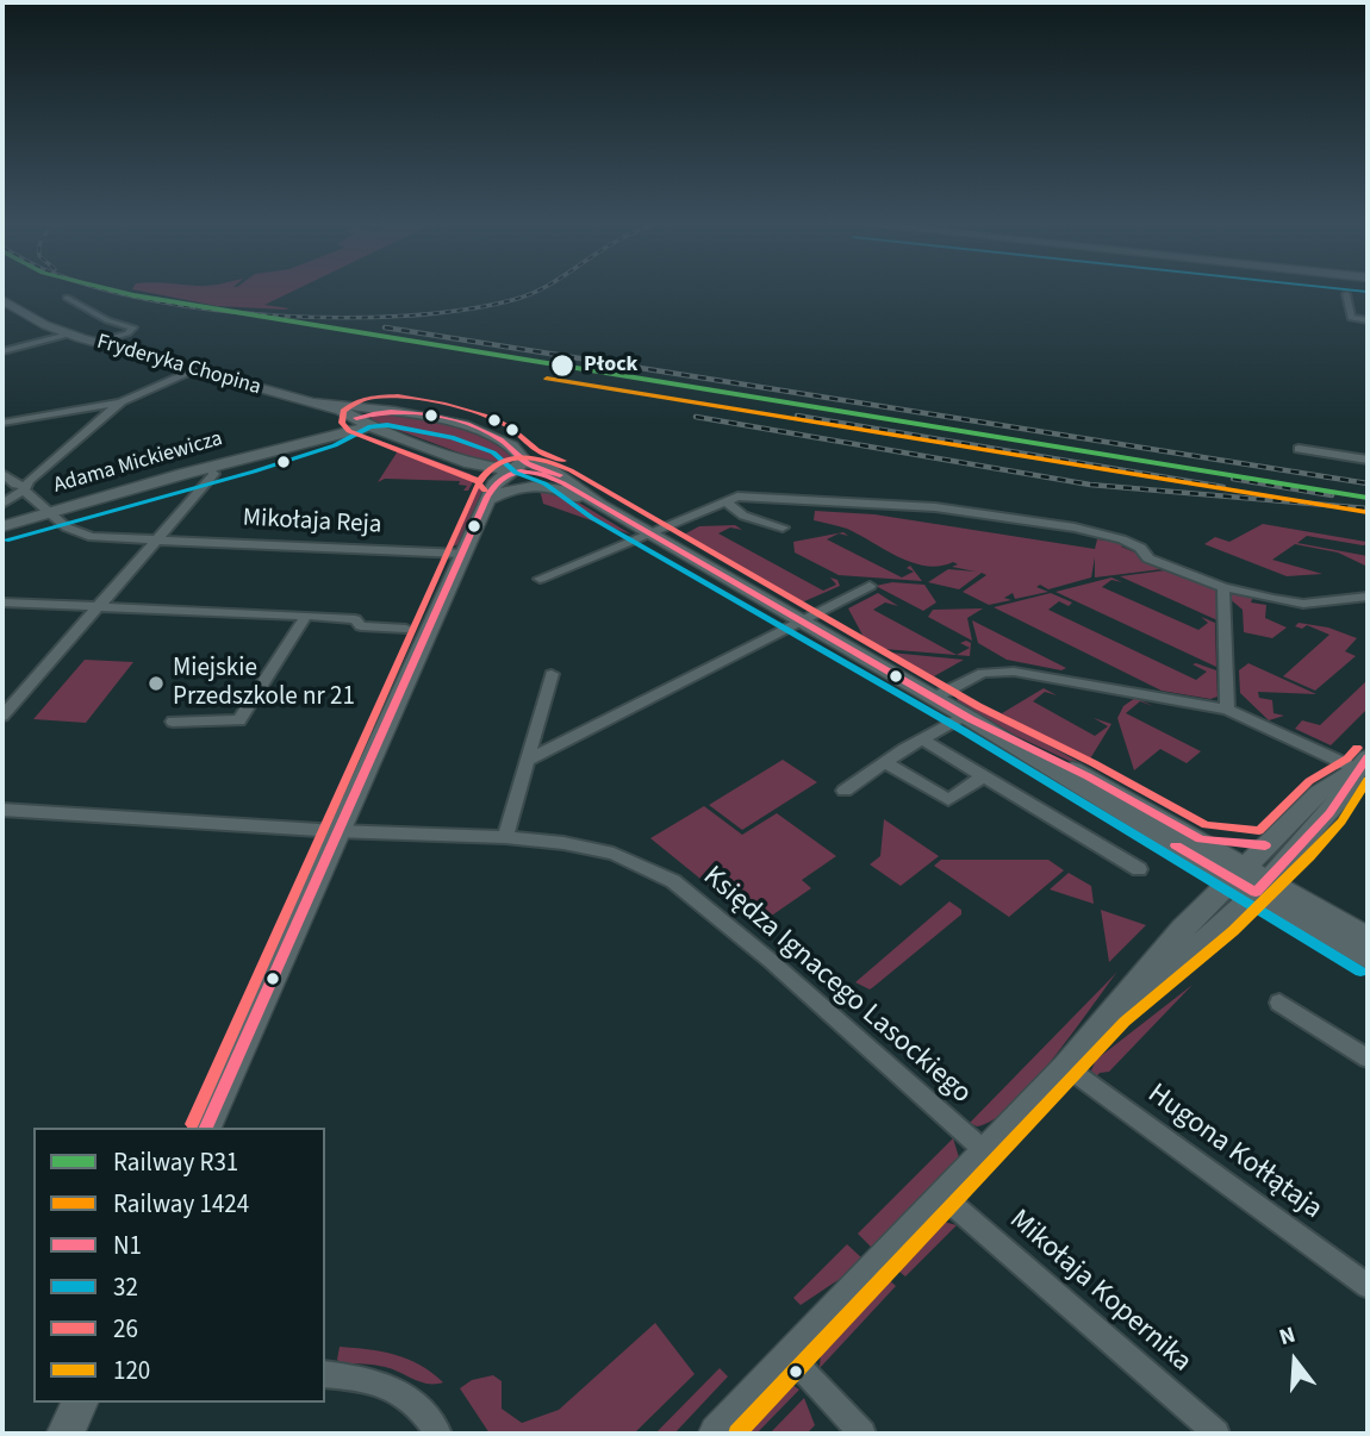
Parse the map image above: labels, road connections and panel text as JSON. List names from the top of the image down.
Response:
{
  "streets": {
    "street": [
      "Fryderyka Chopina",
      "Adama Mickiewicza",
      "Mikołaja Reja",
      "Księdza Ignacego Lasockiego",
      "Hugona Kołłątaja",
      "Mikołaja Kopernika"
    ]
  },
  "crossings": [
    ["Fryderyka Chopina", "Adama Mickiewicza"],
    ["Adama Mickiewicza", "Mikołaja Reja"]
  ],
  "places": ["Płock", "Miejskie Przedszkole nr 21"],
  "lines": [
    "rail line R31",
    "transit line 32",
    "rail line 1424",
    "transit line 26",
    "transit line N1",
    "transit line 120"
  ],
  "legend": [
    "Railway R31",
    "Railway 1424",
    "N1",
    "32",
    "26",
    "120"
  ],
  "north": "top"
}
